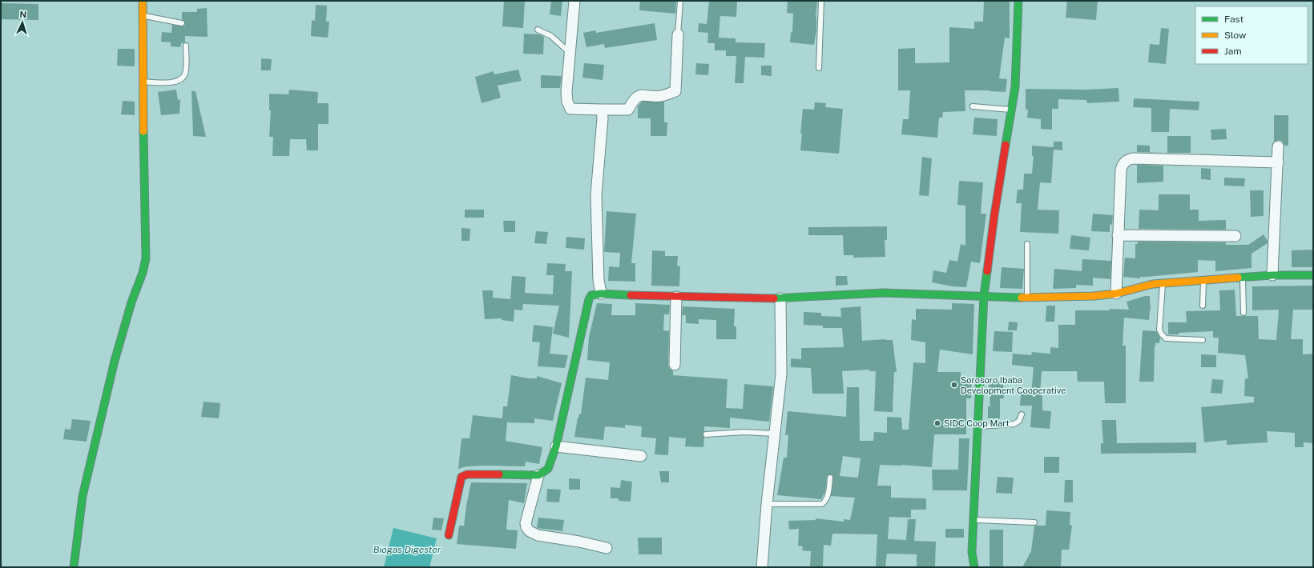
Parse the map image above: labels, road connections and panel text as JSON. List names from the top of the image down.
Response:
{
  "water": ["Biogas Digester"],
  "places": ["Sorosoro Ibaba Development Cooperative", "SIDC Coop Mart"],
  "legend": ["Fast", "Slow", "Jam"],
  "north": "top"
}
